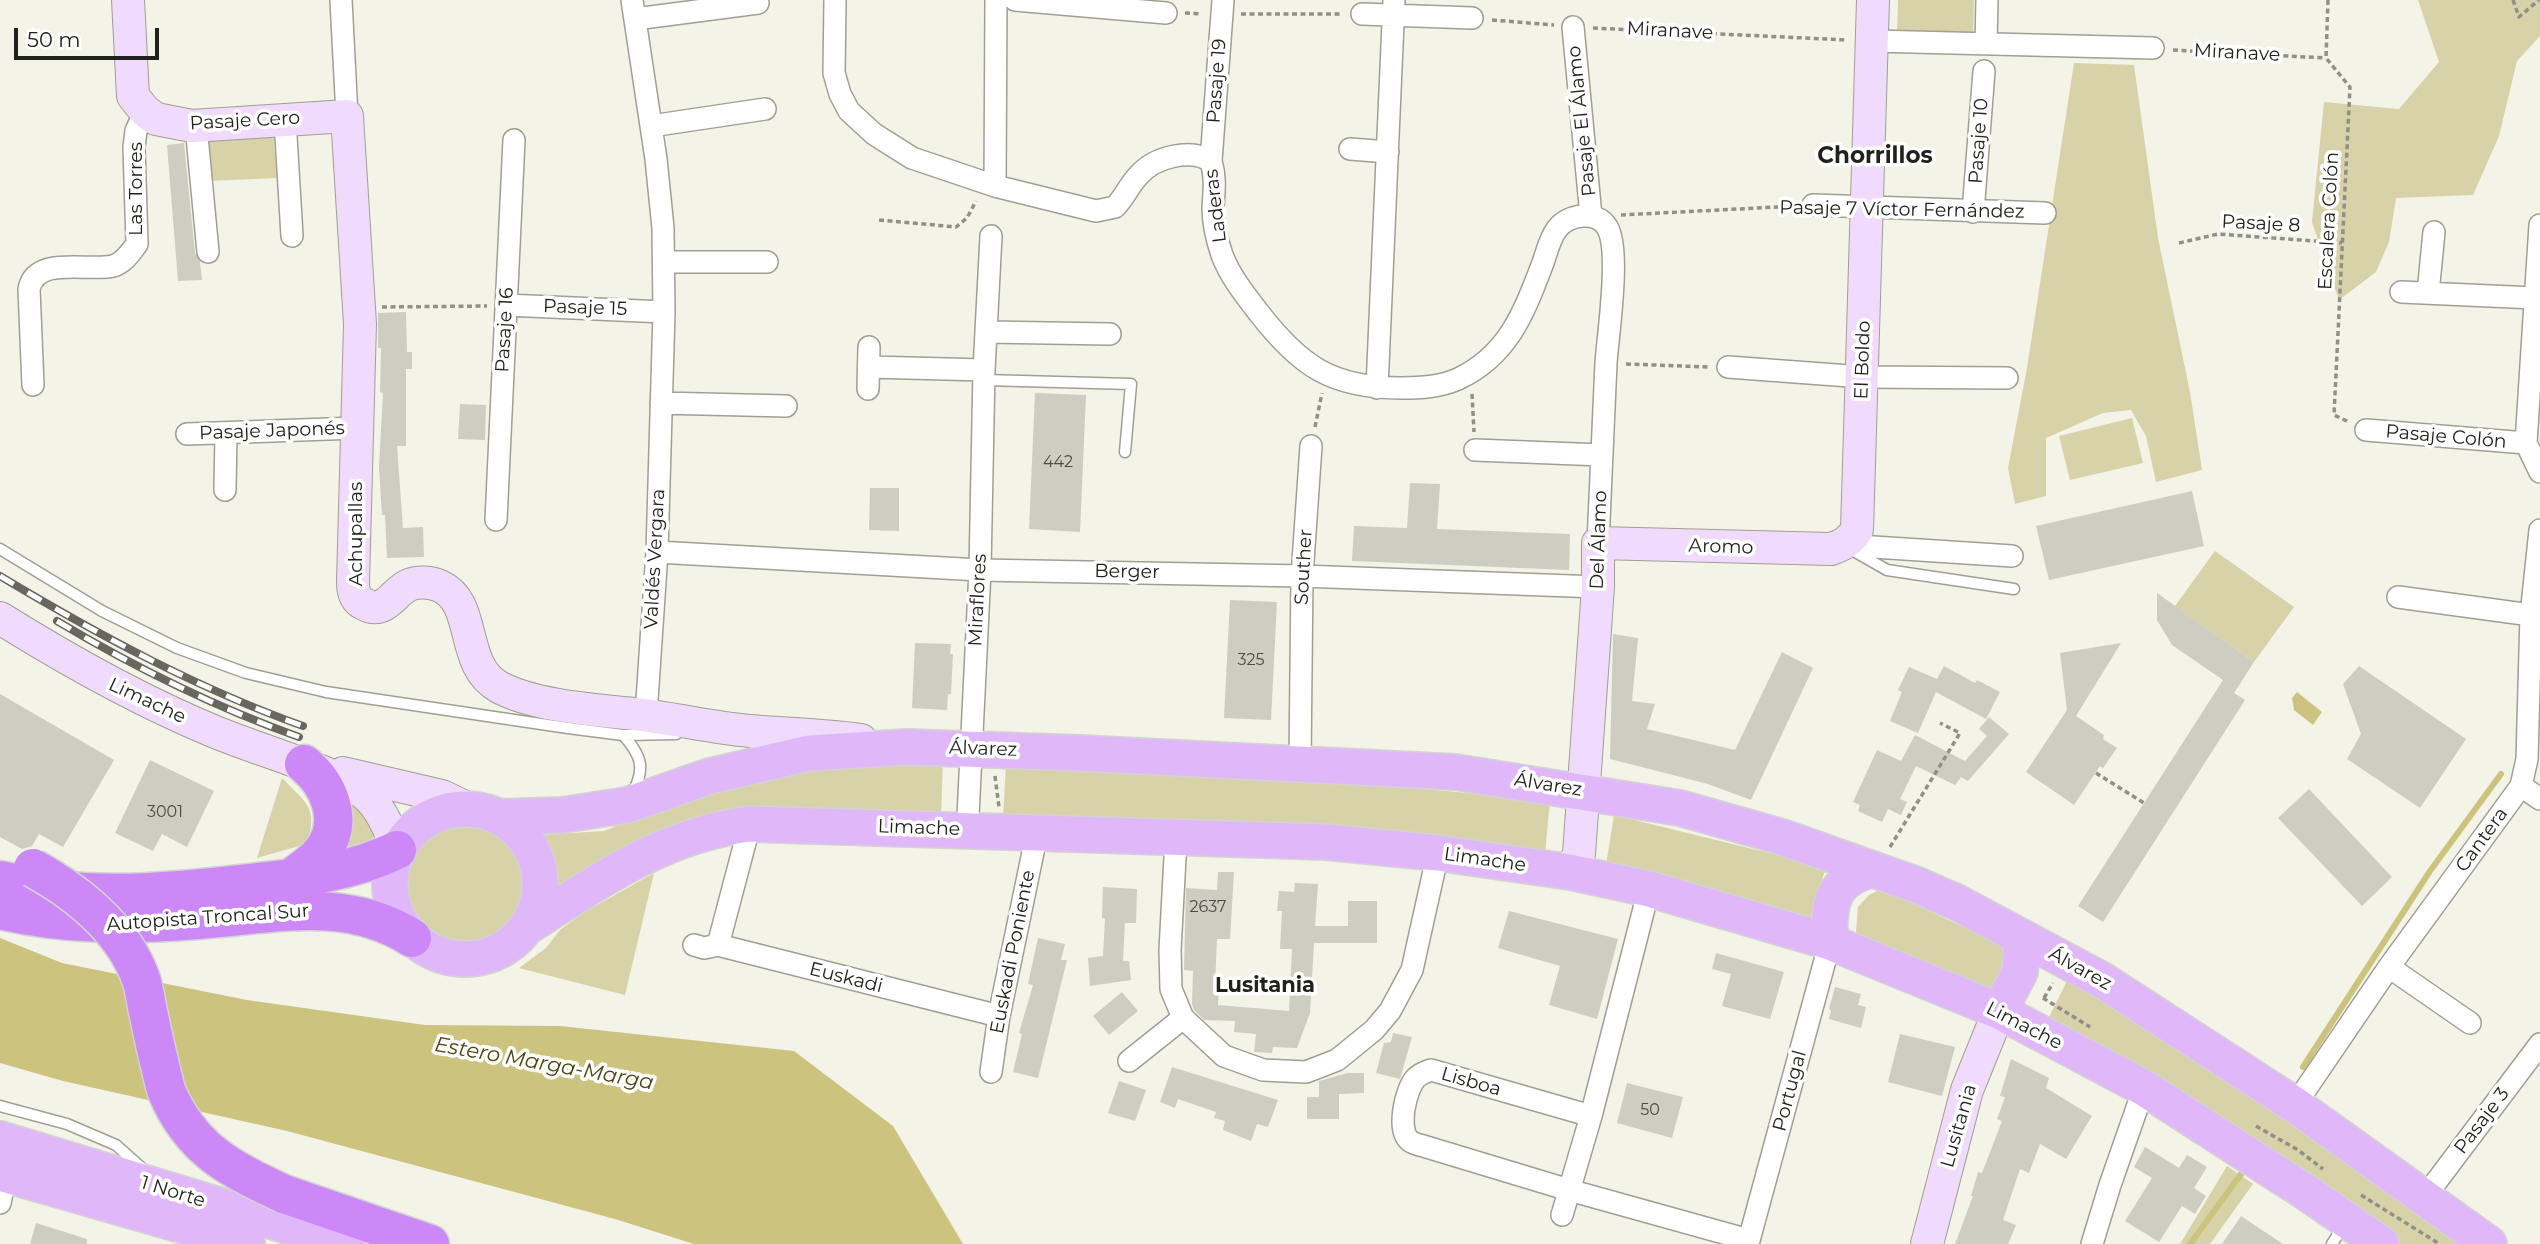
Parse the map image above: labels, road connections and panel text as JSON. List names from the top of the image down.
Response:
{
  "streets": {
    "highway": ["Autopista Troncal Sur"],
    "main road": ["Limache", "Álvarez", "1 Norte"],
    "street": [
      "Pasaje 19",
      "Pasaje Cero",
      "Pasaje El Álamo",
      "Pasaje 10",
      "Las Torres",
      "Laderas",
      "Pasaje 7 Víctor Fernández",
      "Pasaje 15",
      "Pasaje 16",
      "El Boldo",
      "Pasaje Japonés",
      "Pasaje Colón",
      "Achupallas",
      "Del Álamo",
      "Aromo",
      "Valdés Vergara",
      "Souther",
      "Berger",
      "Miraflores",
      "Cantera",
      "Euskadi Poniente",
      "Euskadi",
      "Lisboa",
      "Portugal",
      "Pasaje 3",
      "Lusitania"
    ],
    "path": ["Miranave", "Escalera Colón", "Pasaje 8"]
  },
  "crossings": [
    ["Miranave", "Pasaje El Álamo"],
    ["Miranave", "Escalera Colón"],
    ["Miranave", "El Boldo"],
    ["Pasaje 19", "Laderas"],
    ["Pasaje Cero", "Las Torres"],
    ["Pasaje Cero", "Achupallas"],
    ["Pasaje El Álamo", "Laderas"],
    ["Pasaje El Álamo", "Pasaje 7 Víctor Fernández"],
    ["Pasaje El Álamo", "Del Álamo"],
    ["Pasaje 10", "Pasaje 7 Víctor Fernández"],
    ["Laderas", "Pasaje 7 Víctor Fernández"],
    ["Laderas", "Del Álamo"],
    ["Pasaje 7 Víctor Fernández", "El Boldo"],
    ["Pasaje 7 Víctor Fernández", "Del Álamo"],
    ["Escalera Colón", "Pasaje 8"],
    ["Escalera Colón", "Pasaje Colón"],
    ["Pasaje 15", "Pasaje 16"],
    ["Pasaje 15", "Valdés Vergara"],
    ["El Boldo", "Aromo"],
    ["Pasaje Japonés", "Achupallas"],
    ["Achupallas", "Valdés Vergara"],
    ["Achupallas", "Álvarez"],
    ["Del Álamo", "Aromo"],
    ["Del Álamo", "Berger"],
    ["Del Álamo", "Limache"],
    ["Del Álamo", "Álvarez"],
    ["Valdés Vergara", "Berger"],
    ["Souther", "Berger"],
    ["Souther", "Álvarez"],
    ["Berger", "Miraflores"],
    ["Miraflores", "Limache"],
    ["Miraflores", "Álvarez"],
    ["Limache", "Álvarez"],
    ["Limache", "Autopista Troncal Sur"],
    ["Limache", "Euskadi Poniente"],
    ["Limache", "Portugal"],
    ["Limache", "Lusitania"],
    ["Álvarez", "Cantera"],
    ["Álvarez", "Autopista Troncal Sur"],
    ["Álvarez", "Pasaje 3"],
    ["Euskadi Poniente", "Euskadi"],
    ["Lisboa", "Portugal"]
  ],
  "districts": ["Chorrillos", "Lusitania"],
  "water": ["Estero Marga-Marga"],
  "house_numbers": [
    "442",
    "325",
    "3001",
    "2637",
    "50"
  ],
  "scale_bar": "50 m"
}
